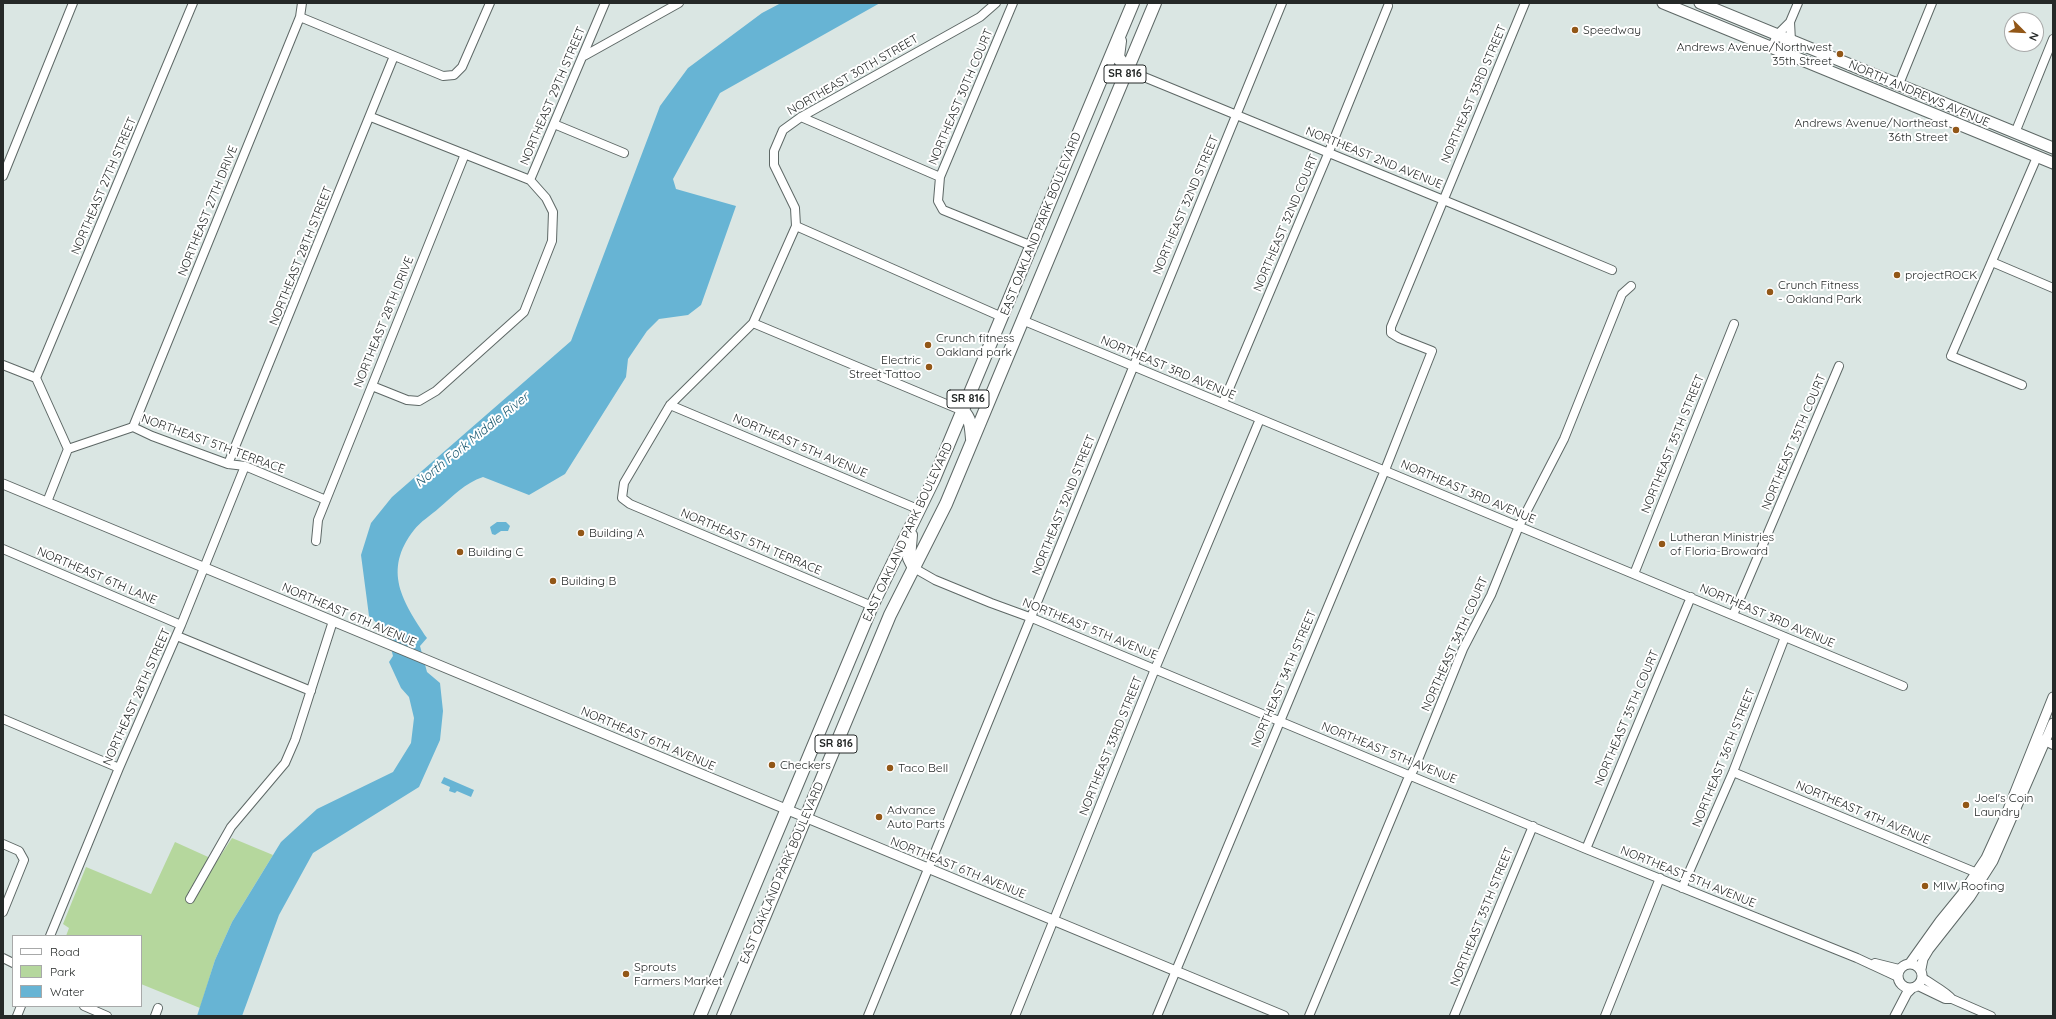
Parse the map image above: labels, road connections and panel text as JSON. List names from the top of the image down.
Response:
{
  "streets": {
    "main road": ["SR 816", "NORTH ANDREWS AVENUE", "EAST OAKLAND PARK BOULEVARD"],
    "street": [
      "NORTHEAST 30TH STREET",
      "NORTHEAST 33RD STREET",
      "NORTHEAST 29TH STREET",
      "NORTHEAST 30TH COURT",
      "NORTHEAST 2ND AVENUE",
      "NORTHEAST 27TH STREET",
      "NORTHEAST 32ND STREET",
      "NORTHEAST 27TH DRIVE",
      "NORTHEAST 32ND COURT",
      "NORTHEAST 28TH STREET",
      "NORTHEAST 28TH DRIVE",
      "NORTHEAST 3RD AVENUE",
      "NORTHEAST 35TH COURT",
      "NORTHEAST 5TH TERRACE",
      "NORTHEAST 35TH STREET",
      "NORTHEAST 5TH AVENUE",
      "NORTHEAST 6TH LANE",
      "NORTHEAST 6TH AVENUE",
      "NORTHEAST 34TH COURT",
      "NORTHEAST 34TH STREET",
      "NORTHEAST 36TH STREET",
      "NORTHEAST 4TH AVENUE"
    ]
  },
  "crossings": [
    ["NORTHEAST 30TH STREET", "NORTHEAST 5TH TERRACE"],
    ["NORTHEAST 30TH STREET", "NORTHEAST 5TH AVENUE"],
    ["NORTHEAST 33RD STREET", "NORTHEAST 2ND AVENUE"],
    ["NORTHEAST 33RD STREET", "NORTHEAST 3RD AVENUE"],
    ["NORTHEAST 33RD STREET", "NORTHEAST 5TH AVENUE"],
    ["NORTHEAST 33RD STREET", "NORTHEAST 6TH AVENUE"],
    ["NORTHEAST 33RD STREET", "NORTHEAST 34TH STREET"],
    ["NORTHEAST 29TH STREET", "NORTHEAST 28TH DRIVE"],
    ["NORTHEAST 30TH COURT", "EAST OAKLAND PARK BOULEVARD"],
    ["NORTHEAST 2ND AVENUE", "NORTHEAST 32ND STREET"],
    ["NORTHEAST 2ND AVENUE", "NORTHEAST 32ND COURT"],
    ["NORTHEAST 2ND AVENUE", "EAST OAKLAND PARK BOULEVARD"],
    ["NORTHEAST 32ND STREET", "NORTHEAST 3RD AVENUE"],
    ["NORTHEAST 32ND STREET", "NORTHEAST 5TH AVENUE"],
    ["NORTHEAST 32ND STREET", "NORTHEAST 6TH AVENUE"],
    ["NORTHEAST 27TH DRIVE", "NORTHEAST 5TH TERRACE"],
    ["NORTHEAST 32ND COURT", "NORTHEAST 3RD AVENUE"],
    ["EAST OAKLAND PARK BOULEVARD", "NORTHEAST 3RD AVENUE"],
    ["EAST OAKLAND PARK BOULEVARD", "NORTHEAST 5TH TERRACE"],
    ["EAST OAKLAND PARK BOULEVARD", "NORTHEAST 5TH AVENUE"],
    ["EAST OAKLAND PARK BOULEVARD", "NORTHEAST 6TH AVENUE"],
    ["NORTHEAST 28TH STREET", "NORTHEAST 5TH TERRACE"],
    ["NORTHEAST 28TH STREET", "NORTHEAST 6TH LANE"],
    ["NORTHEAST 28TH STREET", "NORTHEAST 6TH AVENUE"],
    ["NORTHEAST 28TH DRIVE", "NORTHEAST 5TH TERRACE"],
    ["NORTHEAST 3RD AVENUE", "NORTHEAST 35TH COURT"],
    ["NORTHEAST 3RD AVENUE", "NORTHEAST 35TH STREET"],
    ["NORTHEAST 3RD AVENUE", "NORTHEAST 34TH COURT"],
    ["NORTHEAST 3RD AVENUE", "NORTHEAST 34TH STREET"],
    ["NORTHEAST 3RD AVENUE", "NORTHEAST 36TH STREET"],
    ["NORTHEAST 35TH COURT", "NORTHEAST 5TH AVENUE"],
    ["NORTHEAST 35TH STREET", "NORTHEAST 5TH AVENUE"],
    ["NORTHEAST 5TH AVENUE", "NORTHEAST 34TH COURT"],
    ["NORTHEAST 5TH AVENUE", "NORTHEAST 34TH STREET"],
    ["NORTHEAST 5TH AVENUE", "NORTHEAST 36TH STREET"],
    ["NORTHEAST 6TH AVENUE", "NORTHEAST 34TH STREET"],
    ["NORTHEAST 36TH STREET", "NORTHEAST 4TH AVENUE"]
  ],
  "water": ["North Fork Middle River"],
  "places": [
    "Speedway",
    "Andrews Avenue/Northwest 35th Street",
    "Andrews Avenue/Northeast 36th Street",
    "projectROCK",
    "Crunch Fitness - Oakland Park",
    "Crunch fitness Oakland park",
    "Electric Street Tattoo",
    "Building A",
    "Lutheran Ministries of Floria-Broward",
    "Building C",
    "Building B",
    "Checkers",
    "Taco Bell",
    "Joel's Coin Laundry",
    "Advance Auto Parts",
    "MIW Roofing",
    "Sprouts Farmers Market"
  ],
  "legend": ["Road", "Park", "Water"],
  "north": "bottom right"
}
